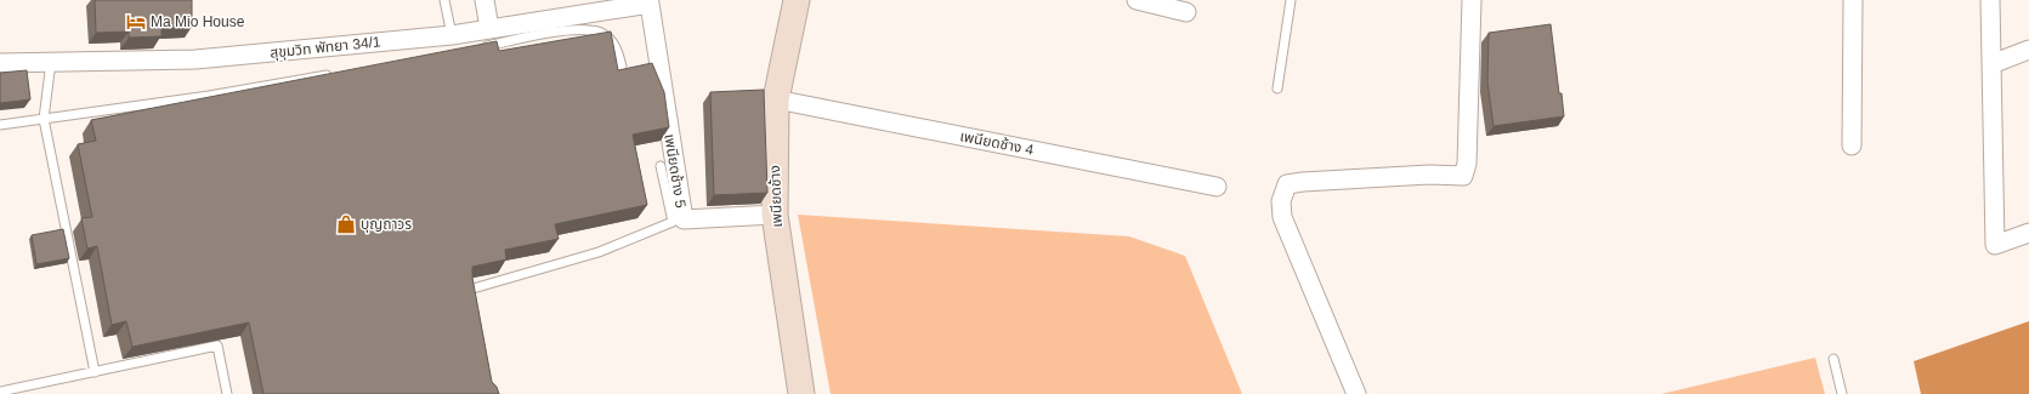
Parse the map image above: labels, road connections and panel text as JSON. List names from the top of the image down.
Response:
{
  "streets": {
    "street": [
      "สุขุมวิท พัทยา 34/1",
      "เพนียดช้าง 4",
      "เพนียดช้าง 5",
      "เพนียดช้าง"
    ]
  },
  "crossings": [
    ["สุขุมวิท พัทยา 34/1", "เพนียดช้าง 5"],
    ["เพนียดช้าง 4", "เพนียดช้าง"],
    ["เพนียดช้าง 5", "เพนียดช้าง"]
  ],
  "places": {
    "hotel": ["Ma Mio House"],
    "shop": ["บุญถาวร"]
  }
}
